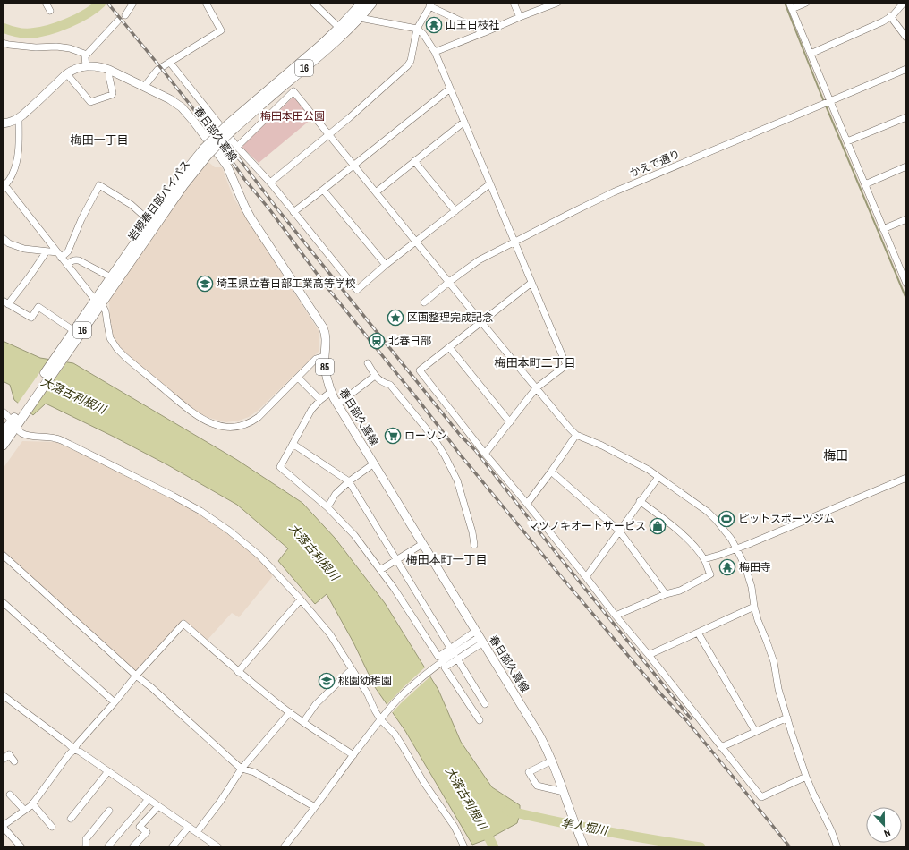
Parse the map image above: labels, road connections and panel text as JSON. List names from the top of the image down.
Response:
{
  "streets": {
    "highway": ["16", "岩槻春日部バイパス"],
    "main road": ["春日部久喜線", "85"],
    "street": ["かえで通り"]
  },
  "districts": [
    "梅田一丁目",
    "梅田本町二丁目",
    "梅田",
    "梅田本町一丁目"
  ],
  "water": ["大落古利根川", "隼人堀川"],
  "parks": ["梅田本田公園"],
  "places": {
    "temple": ["山王日枝社", "梅田寺"],
    "school or university": ["埼玉県立春日部工業高等学校", "桃園幼稚園"],
    "place": ["区画整理完成記念"],
    "station": ["北春日部"],
    "supermarket": ["ローソン"],
    "sports": ["ピットスポーツジム"],
    "shop": ["マツノキオートサービス"]
  },
  "north": "bottom"
}
